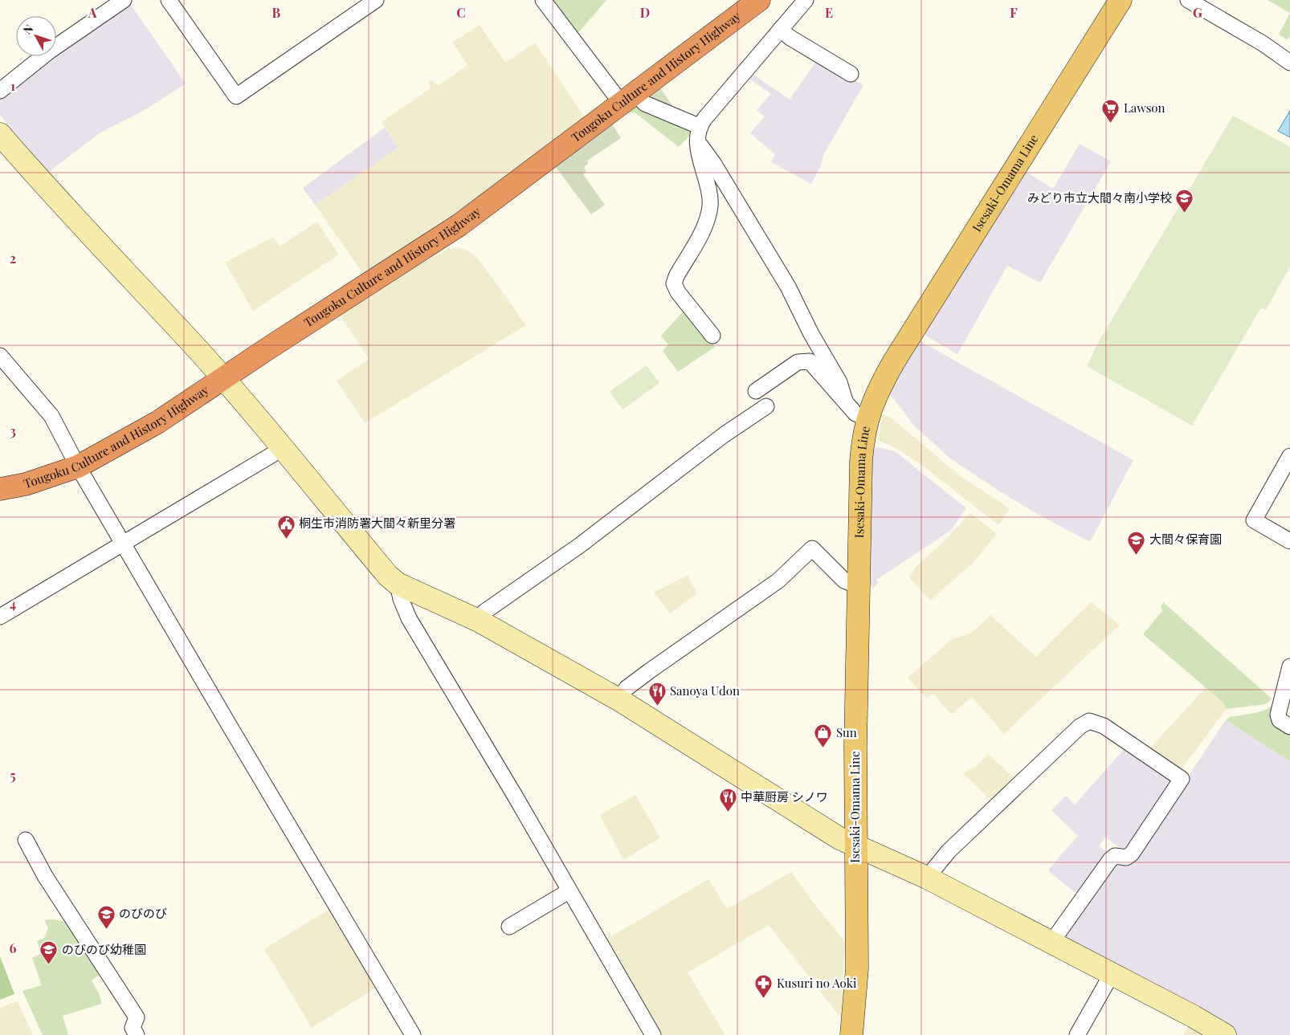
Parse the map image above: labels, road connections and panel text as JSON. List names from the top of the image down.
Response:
{
  "streets": {
    "highway": ["Tougoku Culture and History Highway"],
    "main road": ["Isesaki-Omama Line"]
  },
  "places": {
    "supermarket": ["Lawson"],
    "school or university": [
      "みどり市立大間々南小学校",
      "大間々保育園",
      "のびのび",
      "のびのび幼稚園"
    ],
    "public building": ["桐生市消防署大間々新里分署"],
    "restaurant": ["Sanoya Udon", "中華厨房 シノワ"],
    "shop": ["Sun"],
    "pharmacy": ["Kusuri no Aoki"]
  },
  "north": "top left",
  "grid": {
    "columns": [
      "A",
      "B",
      "C",
      "D",
      "E",
      "F",
      "G"
    ],
    "rows": [
      "1",
      "2",
      "3",
      "4",
      "5",
      "6"
    ]
  }
}
